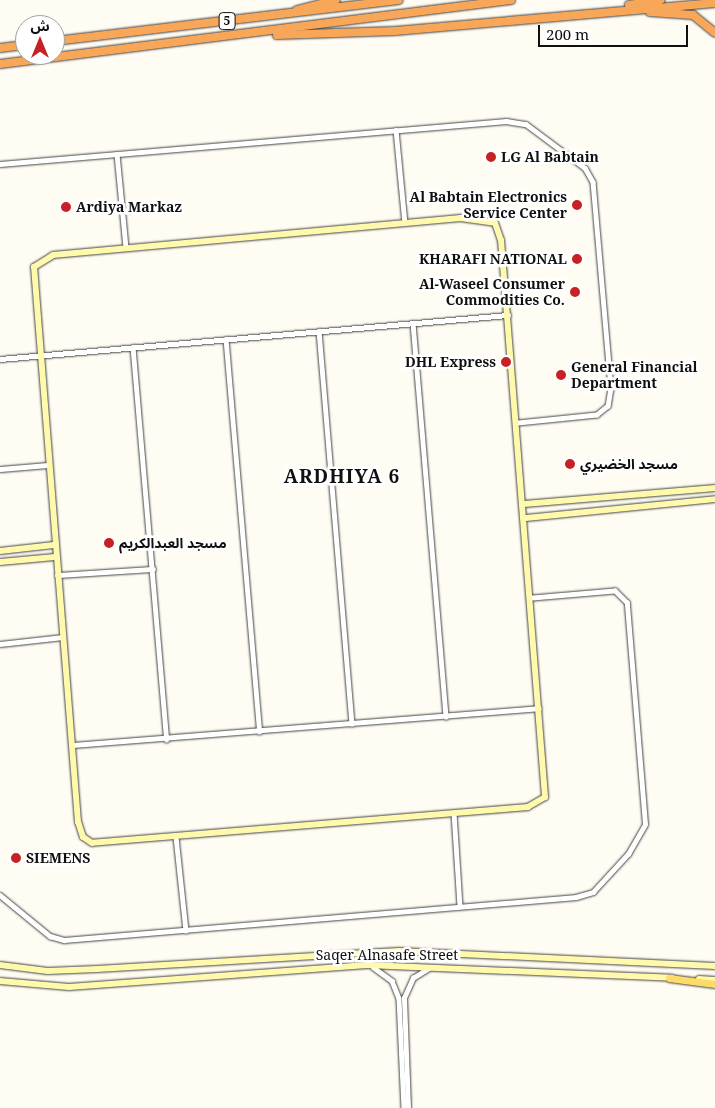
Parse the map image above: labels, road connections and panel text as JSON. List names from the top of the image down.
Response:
{
  "streets": {
    "highway": ["5"],
    "street": ["Saqer Alnasafe Street"]
  },
  "districts": ["ARDHIYA 6"],
  "places": [
    "LG Al Babtain",
    "Al Babtain Electronics Service Center",
    "Ardiya Markaz",
    "KHARAFI NATIONAL",
    "Al-Waseel Consumer Commodities Co.",
    "DHL Express",
    "General Financial Department",
    "مسجد الخضيري",
    "مسجد العبدالكريم",
    "SIEMENS"
  ],
  "scale_bar": "200 m",
  "north": "top"
}
